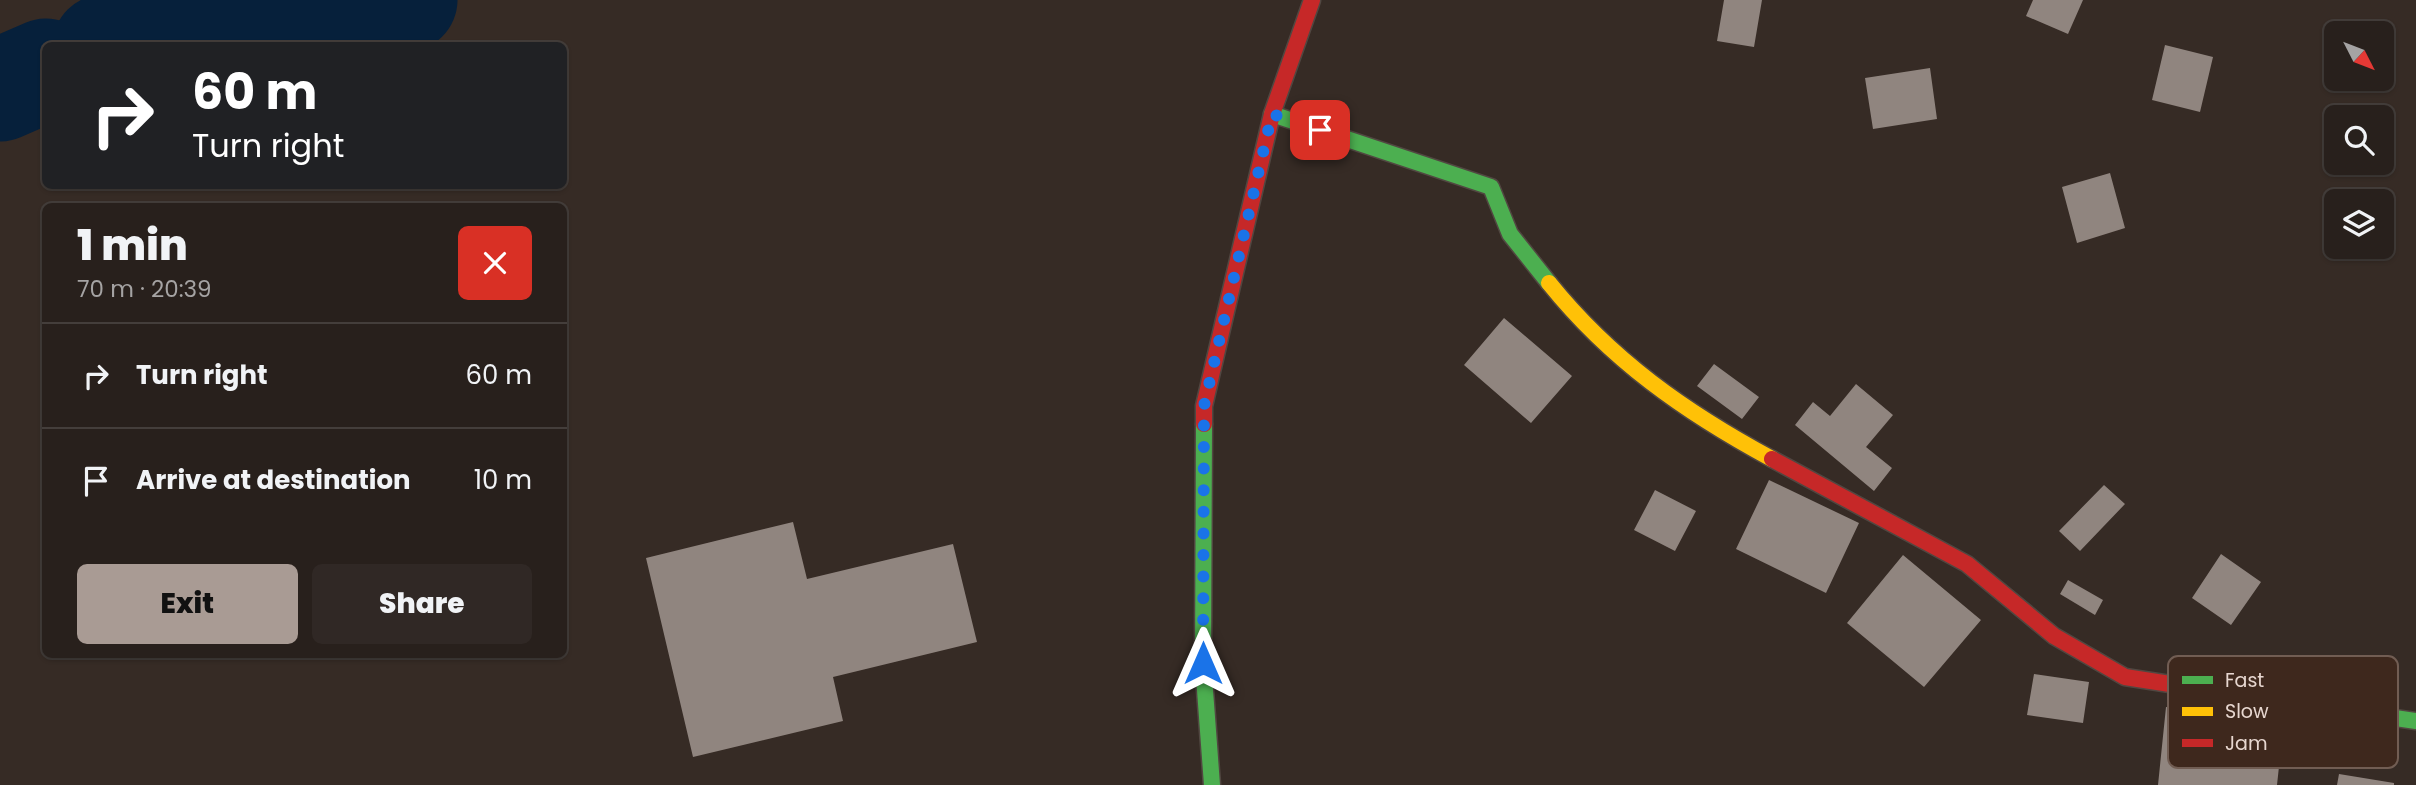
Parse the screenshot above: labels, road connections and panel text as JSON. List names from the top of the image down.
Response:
{
  "legend": ["Fast", "Slow", "Jam"],
  "north": "bottom right",
  "page": {
    "turn": ["60 m", "Turn right"],
    "heading": ["1 min", "70 m · 20:39"],
    "list": [
      {
        "name": "Turn right",
        "value": "60 m"
      },
      {
        "name": "Arrive at destination",
        "value": "10 m"
      }
    ],
    "buttons": ["Exit", "Share"]
  }
}
